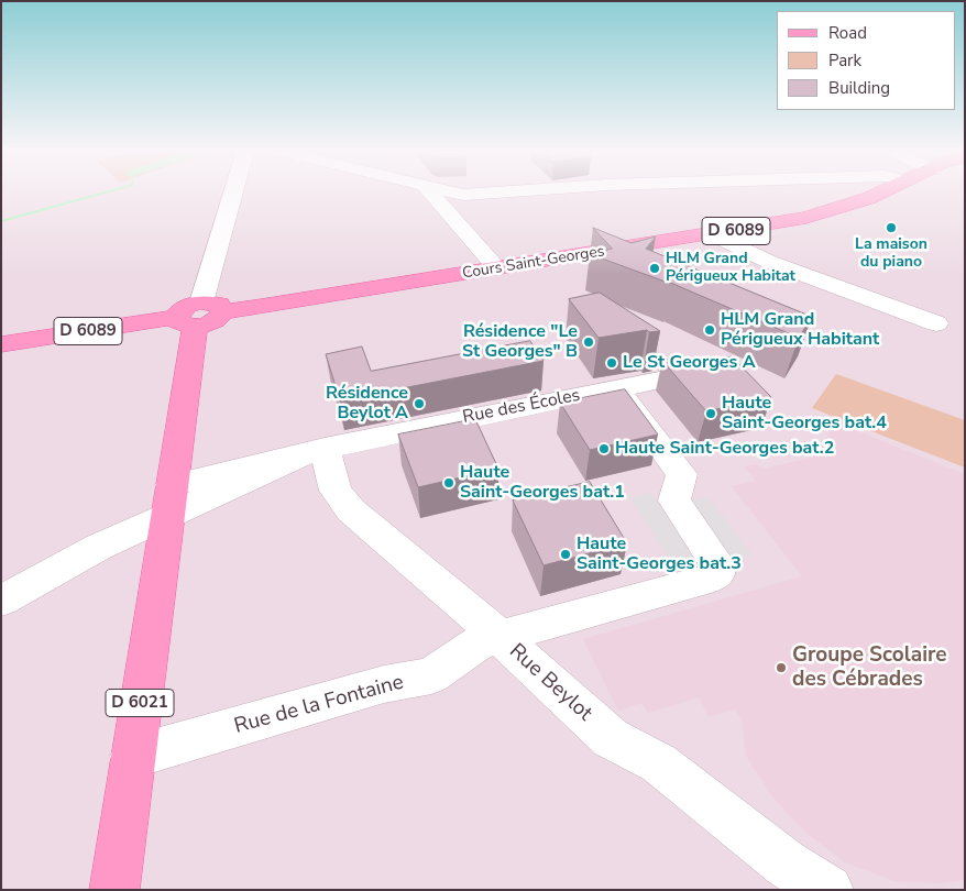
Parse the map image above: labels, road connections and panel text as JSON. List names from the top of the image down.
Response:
{
  "streets": {
    "main road": ["D 6089", "Cours Saint-Georges", "D 6021"],
    "street": ["Rue des Écoles", "Rue Beylot", "Rue de la Fontaine"]
  },
  "crossings": [
    ["D 6089", "Cours Saint-Georges"],
    ["D 6089", "D 6021"],
    ["Cours Saint-Georges", "D 6021"],
    ["Rue des Écoles", "Rue Beylot"],
    ["Rue des Écoles", "Rue de la Fontaine"],
    ["Rue Beylot", "Rue de la Fontaine"],
    ["D 6021", "Rue de la Fontaine"]
  ],
  "places": [
    "La maison du piano",
    "HLM Grand Périgueux Habitat",
    "HLM Grand Périgueux Habitant",
    "Résidence \"Le St Georges\" B",
    "Le St Georges A",
    "Résidence Beylot A",
    "Haute Saint-Georges bat.4",
    "Haute Saint-Georges bat.2",
    "Haute Saint-Georges bat.1",
    "Haute Saint-Georges bat.3",
    "Groupe Scolaire des Cébrades"
  ],
  "legend": ["Road", "Park", "Building"]
}
